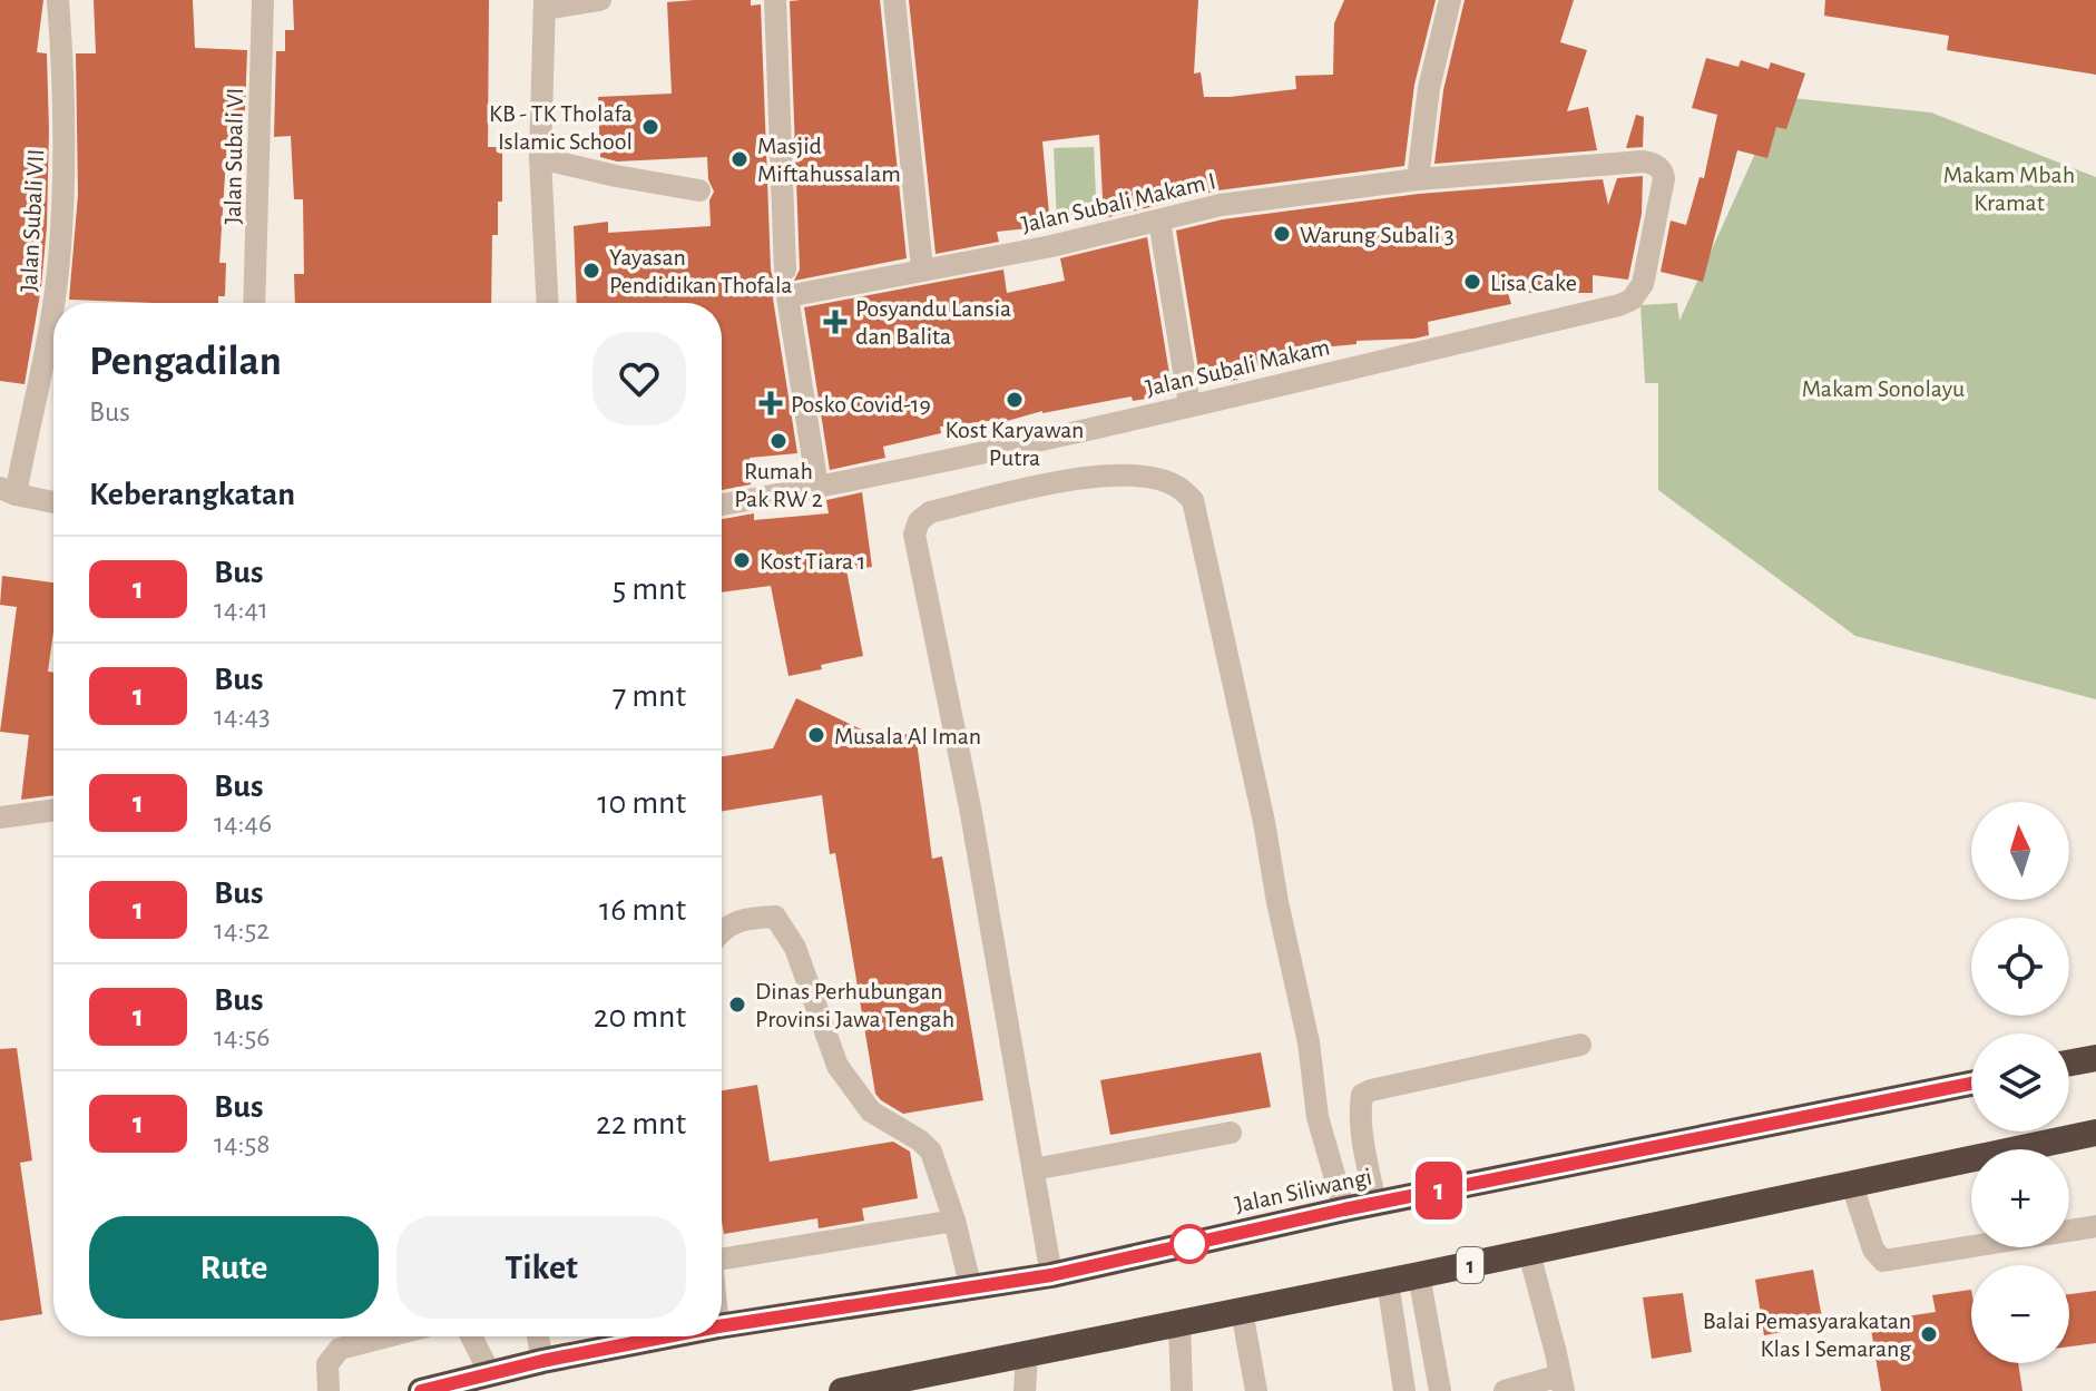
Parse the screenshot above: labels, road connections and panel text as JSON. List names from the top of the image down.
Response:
{
  "streets": {
    "highway": ["Jalan Siliwangi", "1"],
    "street": [
      "Jalan Subali VI",
      "Jalan Subali Makam I",
      "Jalan Subali VII",
      "Jalan Subali Makam"
    ]
  },
  "crossings": [
    ["Jalan Subali Makam I", "Jalan Subali Makam"]
  ],
  "parks": ["Makam Mbah Kramat", "Makam Sonolayu"],
  "places": {
    "other": [
      "KB - TK Tholafa Islamic School",
      "Masjid Miftahussalam",
      "Warung Subali 3",
      "Yayasan Pendidikan Thofala",
      "Lisa Cake",
      "Kost Karyawan Putra",
      "Rumah Pak RW 2",
      "Kost Tiara 1",
      "Musala Al Iman",
      "Dinas Perhubungan Provinsi Jawa Tengah",
      "Balai Pemasyarakatan Klas I Semarang"
    ],
    "health": ["Posyandu Lansia dan Balita", "Posko Covid-19"]
  },
  "lines": ["bus line 1"],
  "north": "top",
  "page": {
    "on_map": "1",
    "heading": [
      ["Pengadilan", "Bus"],
      "Keberangkatan"
    ],
    "list": [
      {
        "mark": "1",
        "name": "Bus",
        "note": "14:41",
        "value": "5 mnt"
      },
      {
        "mark": "1",
        "name": "Bus",
        "note": "14:43",
        "value": "7 mnt"
      },
      {
        "mark": "1",
        "name": "Bus",
        "note": "14:46",
        "value": "10 mnt"
      },
      {
        "mark": "1",
        "name": "Bus",
        "note": "14:52",
        "value": "16 mnt"
      },
      {
        "mark": "1",
        "name": "Bus",
        "note": "14:56",
        "value": "20 mnt"
      },
      {
        "mark": "1",
        "name": "Bus",
        "note": "14:58",
        "value": "22 mnt"
      }
    ],
    "map_buttons": ["+", "−"],
    "buttons": ["Rute", "Tiket"]
  }
}
